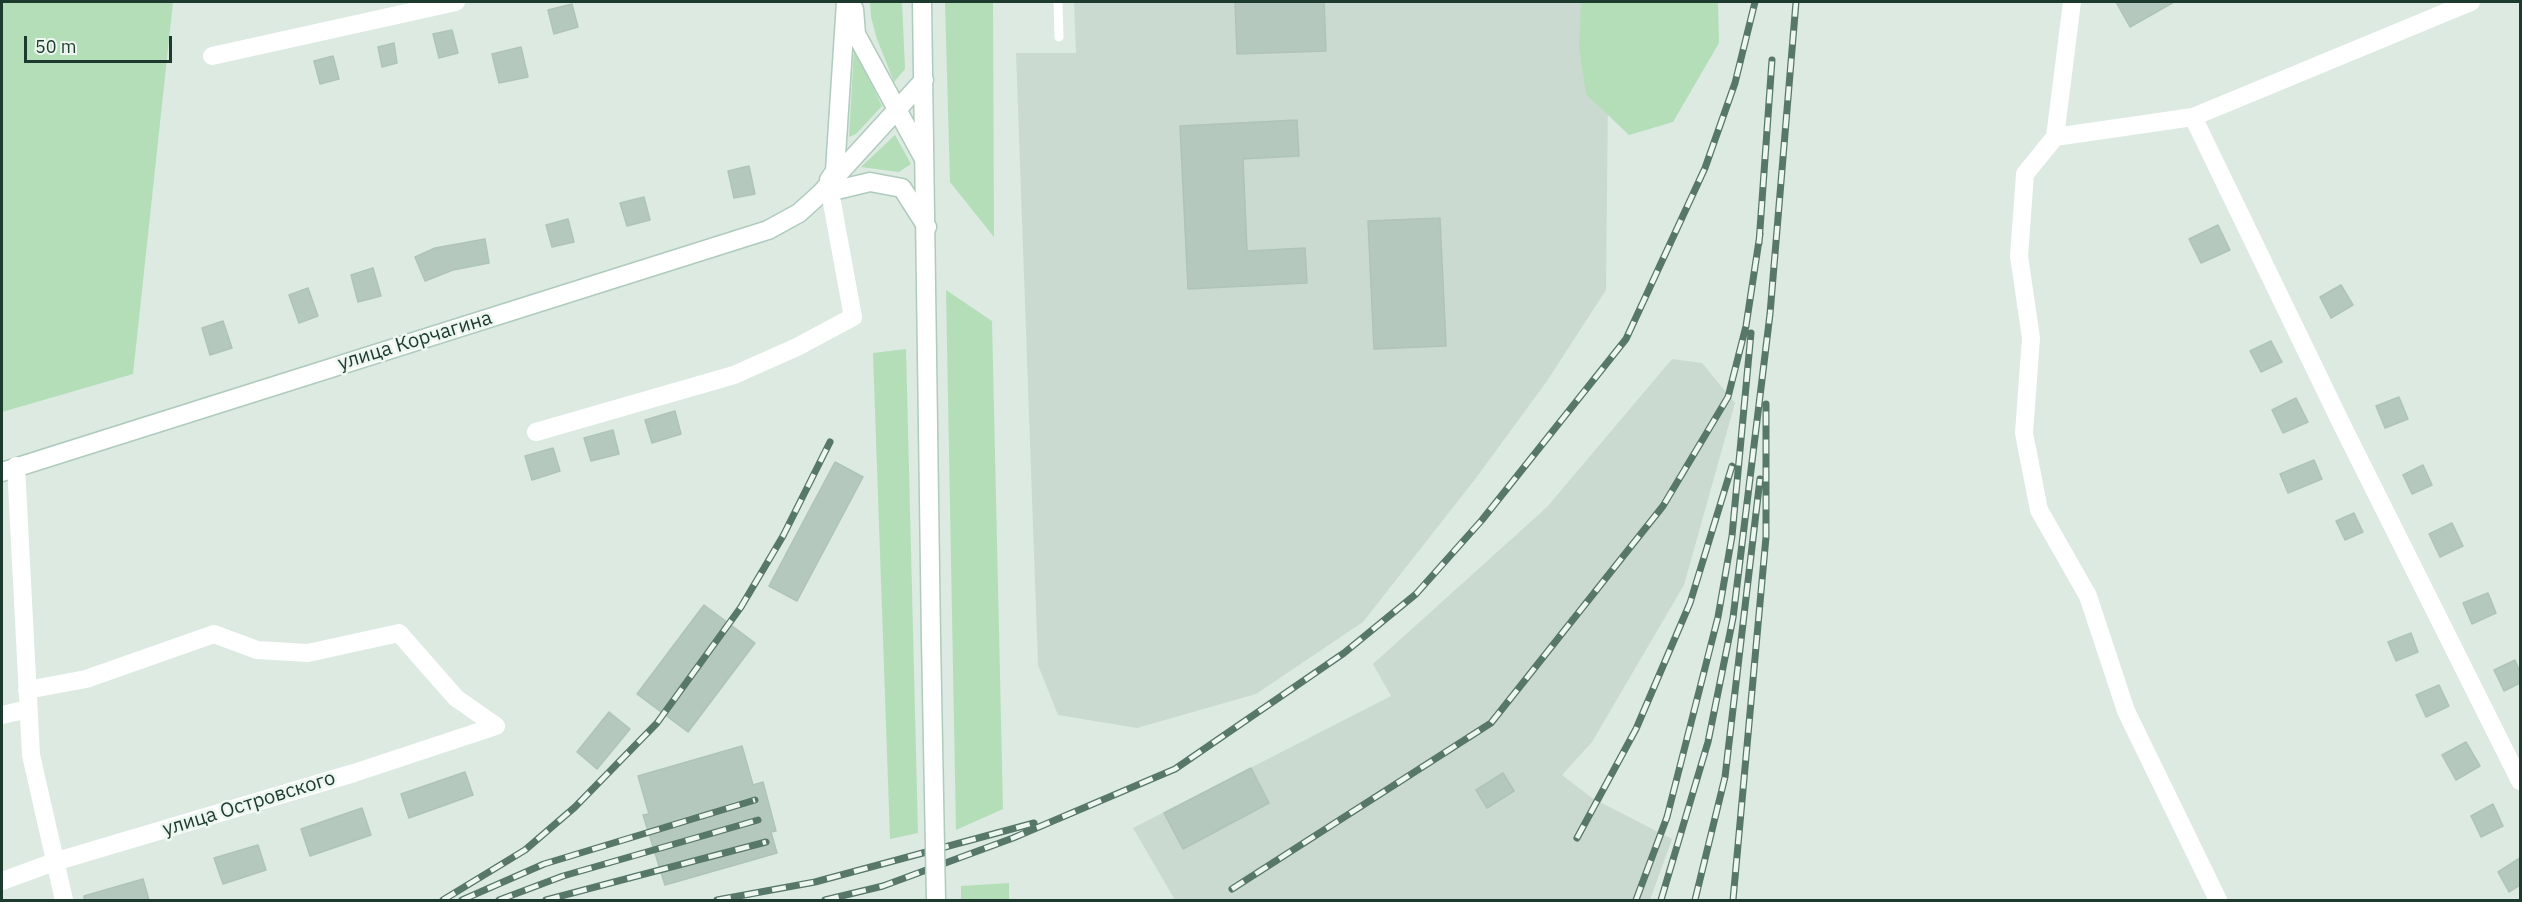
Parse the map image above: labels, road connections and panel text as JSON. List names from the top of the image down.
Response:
{
  "streets": {
    "street": ["улица Корчагина", "улица Островского"]
  },
  "scale_bar": "50 m"
}
